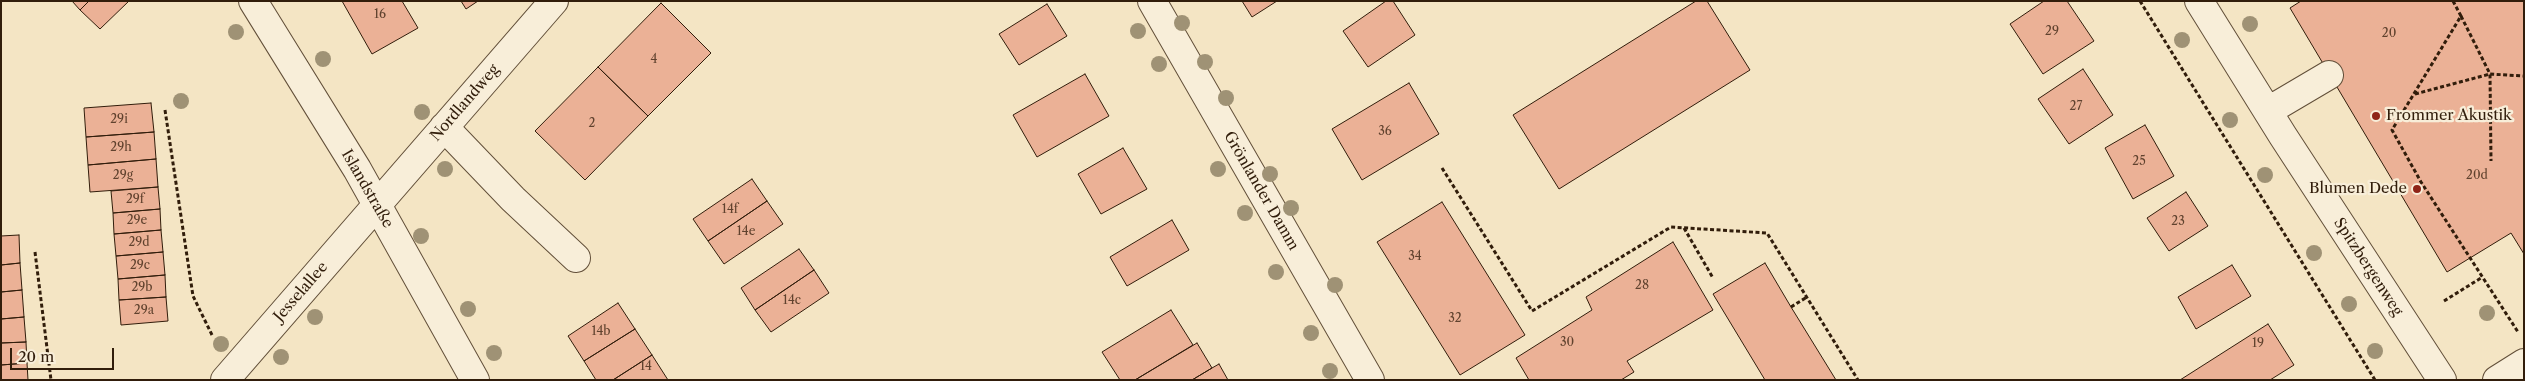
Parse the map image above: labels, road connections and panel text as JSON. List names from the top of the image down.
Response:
{
  "streets": {
    "street": [
      "Nordlandweg",
      "Islandstraße",
      "Grönlander Damm",
      "Spitzbergenweg",
      "Jesselallee"
    ]
  },
  "crossings": [
    ["Nordlandweg", "Islandstraße"],
    ["Nordlandweg", "Jesselallee"],
    ["Islandstraße", "Jesselallee"]
  ],
  "places": ["Frommer Akustik", "Blumen Dede"],
  "house_numbers": [
    "16",
    "29",
    "20",
    "4",
    "27",
    "29i",
    "2",
    "36",
    "29h",
    "25",
    "29g",
    "20d",
    "29f",
    "14f",
    "29e",
    "23",
    "14e",
    "29d",
    "34",
    "29c",
    "28",
    "29b",
    "14c",
    "29a",
    "32",
    "14b",
    "30",
    "19",
    "14"
  ],
  "scale_bar": "20 m"
}
